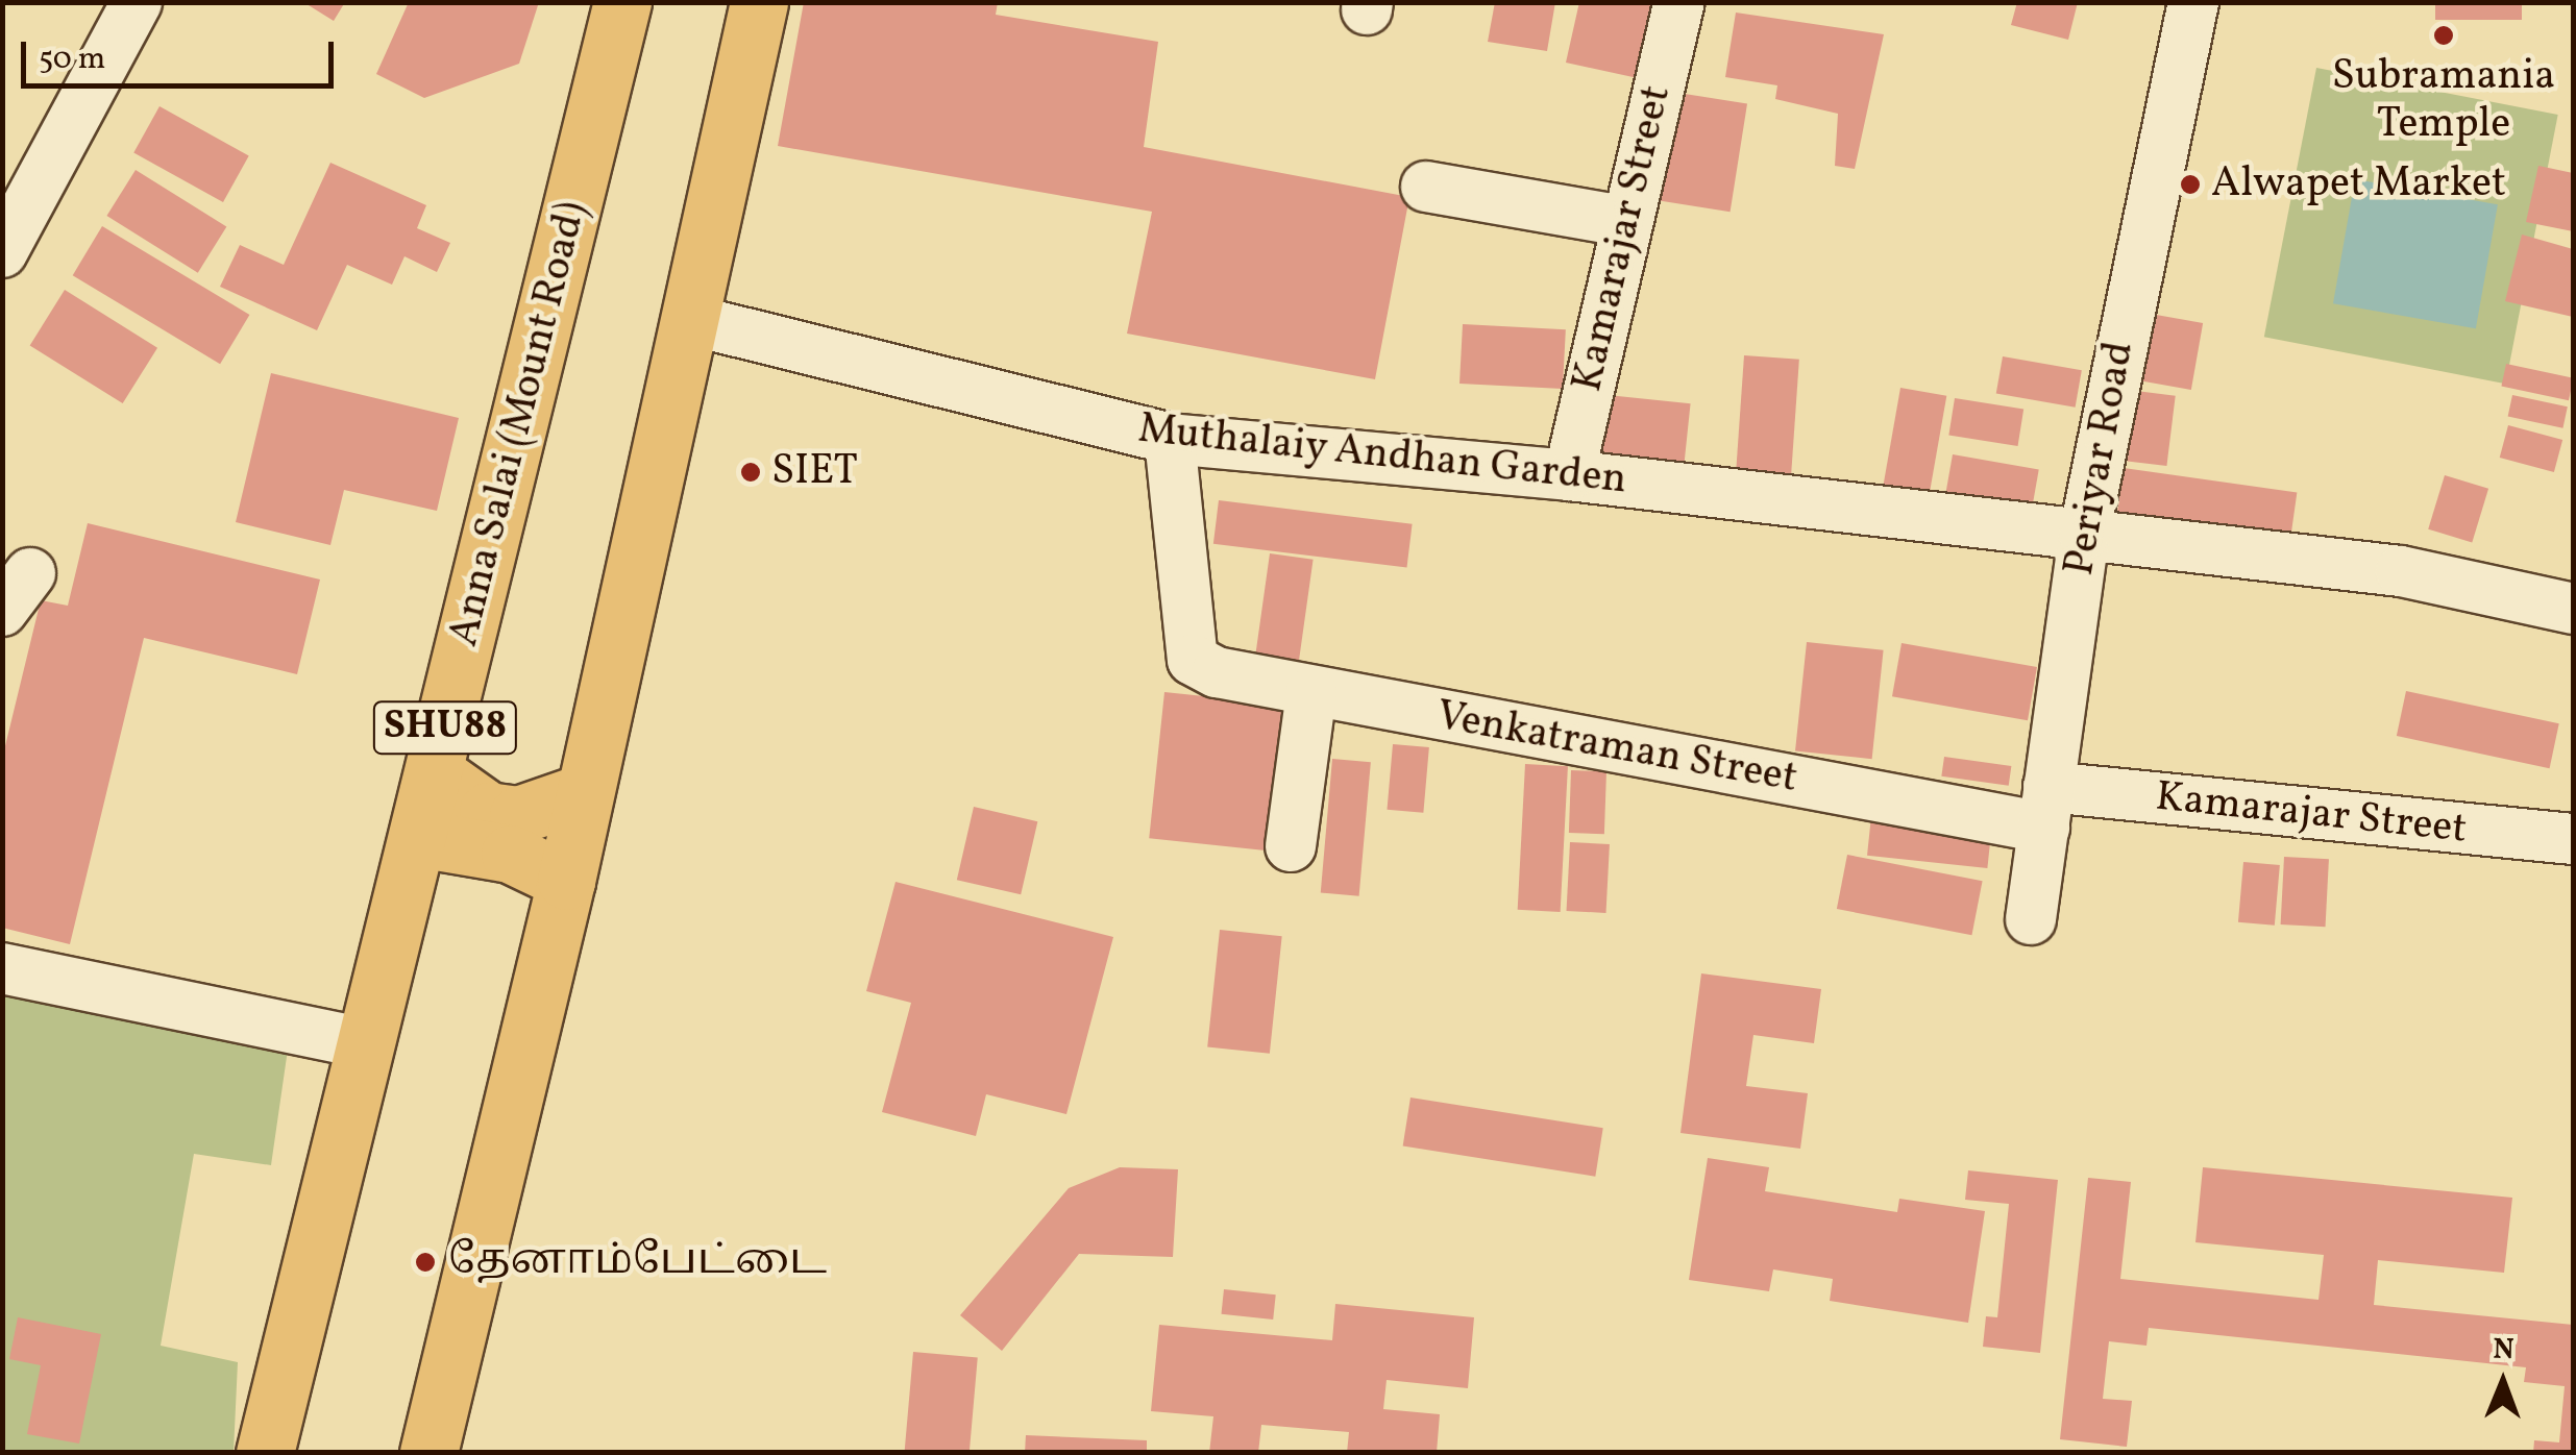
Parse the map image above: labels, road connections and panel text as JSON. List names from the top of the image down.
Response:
{
  "streets": {
    "main road": ["Anna Salai (Mount Road)", "SHU88"],
    "street": [
      "Kamarajar Street",
      "Muthalaiy Andhan Garden",
      "Periyar Road",
      "Venkatraman Street"
    ]
  },
  "crossings": [
    ["Kamarajar Street", "Muthalaiy Andhan Garden"],
    ["Kamarajar Street", "Periyar Road"],
    ["Kamarajar Street", "Venkatraman Street"],
    ["Muthalaiy Andhan Garden", "Periyar Road"],
    ["Muthalaiy Andhan Garden", "Venkatraman Street"],
    ["Periyar Road", "Venkatraman Street"]
  ],
  "places": [
    "Subramania Temple",
    "Alwapet Market",
    "SIET",
    "தேனாம்பேட்டை"
  ],
  "scale_bar": "50 m",
  "north": "top"
}
